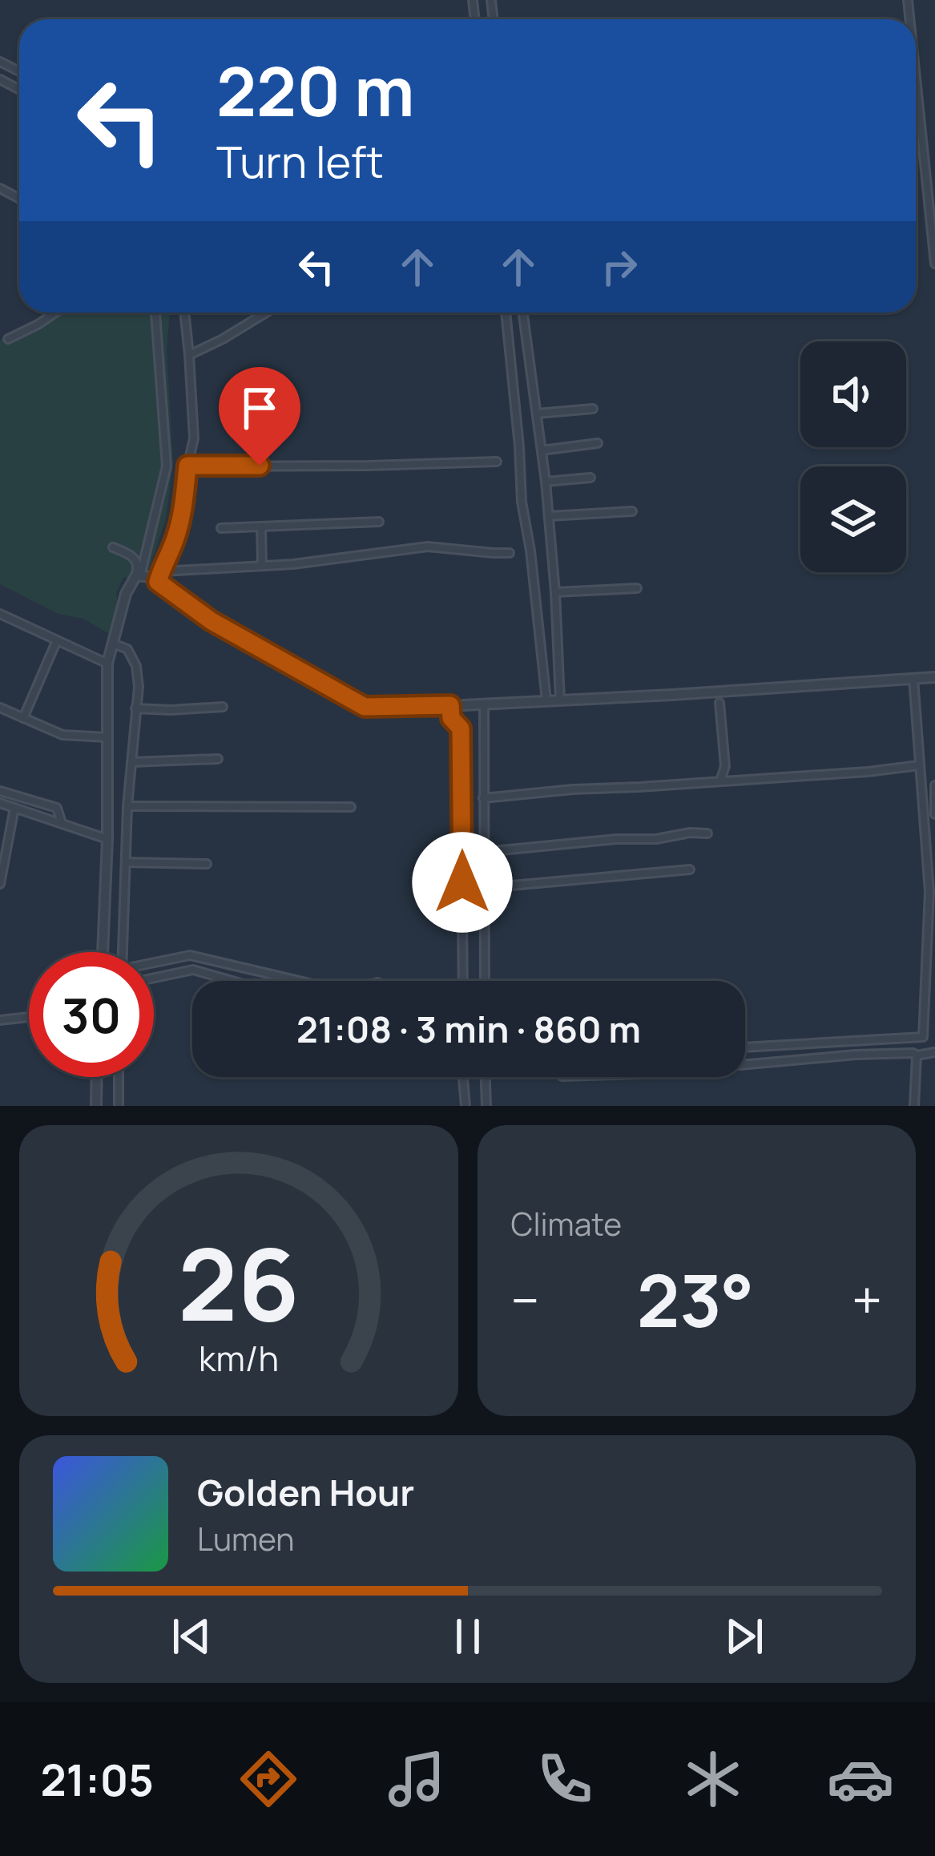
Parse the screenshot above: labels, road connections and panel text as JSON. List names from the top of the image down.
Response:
{
  "page": {
    "turn": ["220 m", "Turn left"],
    "limit": "30",
    "trip": "21:08 · 3 min · 860 m",
    "tile": "Climate",
    "heat": ["−", "23°", "+"],
    "song": ["Golden Hour", "Lumen"],
    "tabs": "21:05",
    "gauge": ["26", "km/h"]
  }
}
